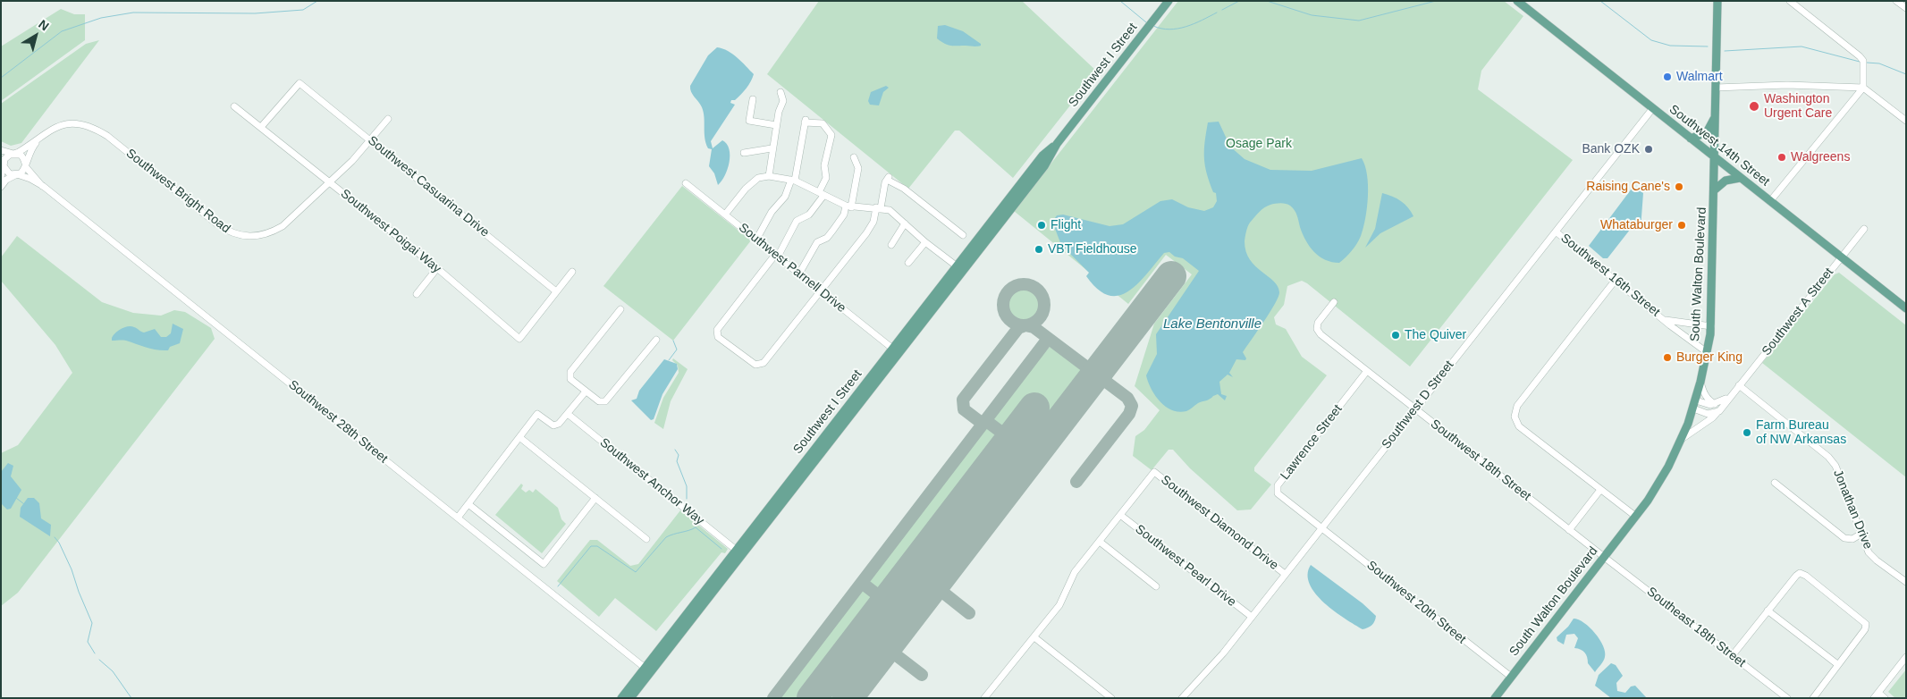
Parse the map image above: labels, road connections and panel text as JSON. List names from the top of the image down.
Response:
{
  "streets": {
    "main road": ["Southwest I Street", "Southwest 14th Street", "South Walton Boulevard"],
    "street": [
      "Southwest Casuarina Drive",
      "Southwest Bright Road",
      "Southwest Poigai Way",
      "Southwest Parnell Drive",
      "Southwest 16th Street",
      "Southwest A Street",
      "Southwest D Street",
      "Southwest 28th Street",
      "Lawrence Street",
      "Southwest 18th Street",
      "Southwest Anchor Way",
      "Jonathan Drive",
      "Southwest Diamond Drive",
      "Southwest Pearl Drive",
      "Southwest 20th Street",
      "Southeast 18th Street"
    ]
  },
  "crossings": [
    ["Southwest I Street", "Southwest Parnell Drive"],
    ["Southwest I Street", "Southwest 28th Street"],
    ["Southwest I Street", "Southwest Anchor Way"],
    ["Southwest 14th Street", "South Walton Boulevard"],
    ["Southwest 14th Street", "Southwest A Street"],
    ["Southwest 14th Street", "Southwest D Street"],
    ["Southwest Casuarina Drive", "Southwest Bright Road"],
    ["Southwest Casuarina Drive", "Southwest Poigai Way"],
    ["Southwest Bright Road", "Southwest Poigai Way"],
    ["Southwest Bright Road", "Southwest 28th Street"],
    ["South Walton Boulevard", "Southwest 16th Street"],
    ["South Walton Boulevard", "Southwest A Street"],
    ["South Walton Boulevard", "Southwest 18th Street"],
    ["South Walton Boulevard", "Southwest 20th Street"],
    ["South Walton Boulevard", "Southeast 18th Street"],
    ["Southwest 16th Street", "Southwest D Street"],
    ["Southwest A Street", "Jonathan Drive"],
    ["Southwest D Street", "Lawrence Street"],
    ["Southwest D Street", "Southwest 18th Street"],
    ["Southwest D Street", "Southwest Diamond Drive"],
    ["Southwest D Street", "Southwest Pearl Drive"],
    ["Southwest D Street", "Southwest 20th Street"],
    ["Lawrence Street", "Southwest 18th Street"],
    ["Lawrence Street", "Southwest 20th Street"],
    ["Southwest 18th Street", "Southeast 18th Street"],
    ["Southwest Diamond Drive", "Southwest Pearl Drive"]
  ],
  "water": ["Lake Bentonville"],
  "parks": ["Osage Park"],
  "places": [
    "Walmart",
    "Washington Urgent Care",
    "Bank OZK",
    "Walgreens",
    "Raising Cane's",
    "Flight",
    "Whataburger",
    "VBT Fieldhouse",
    "The Quiver",
    "Burger King",
    "Farm Bureau of NW Arkansas"
  ],
  "north": "top right"
}
